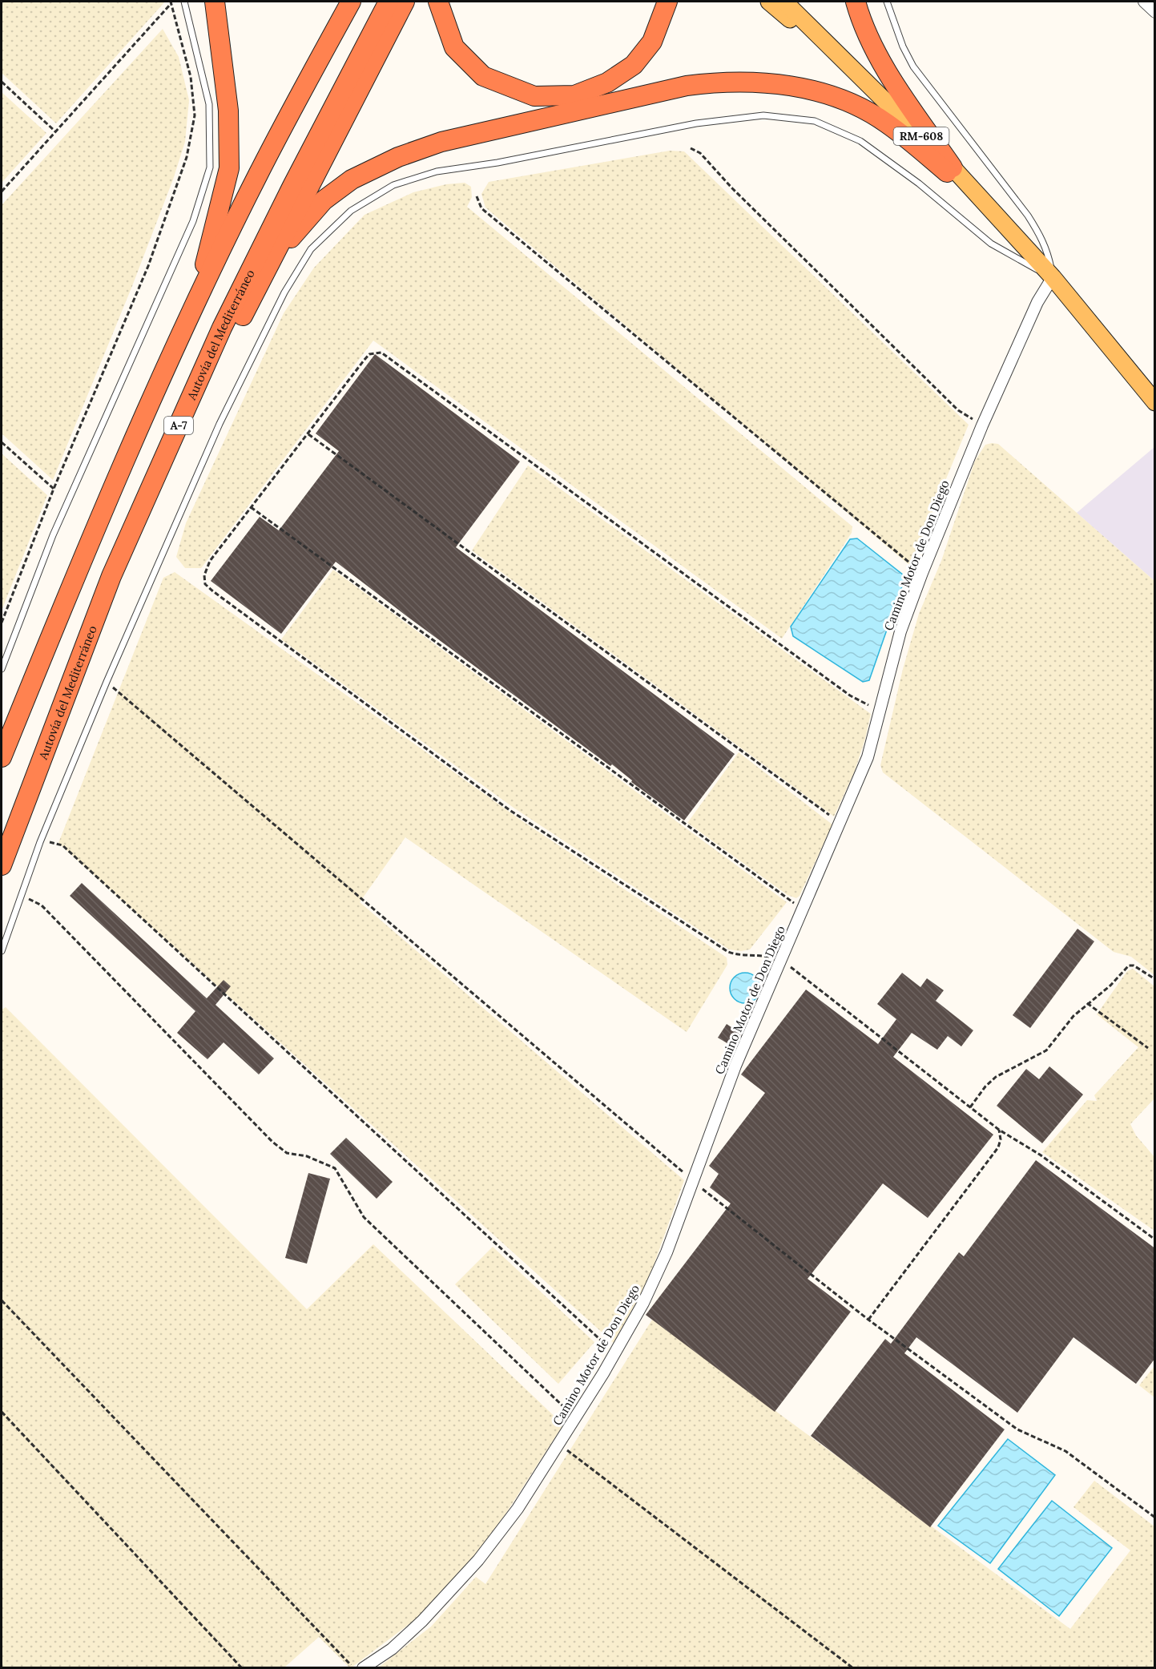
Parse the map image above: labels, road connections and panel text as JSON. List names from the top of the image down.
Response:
{
  "streets": {
    "highway": ["Autovía del Mediterráneo", "A-7"],
    "main road": ["RM-608"],
    "street": ["Camino Motor de Don Diego"]
  }
}
